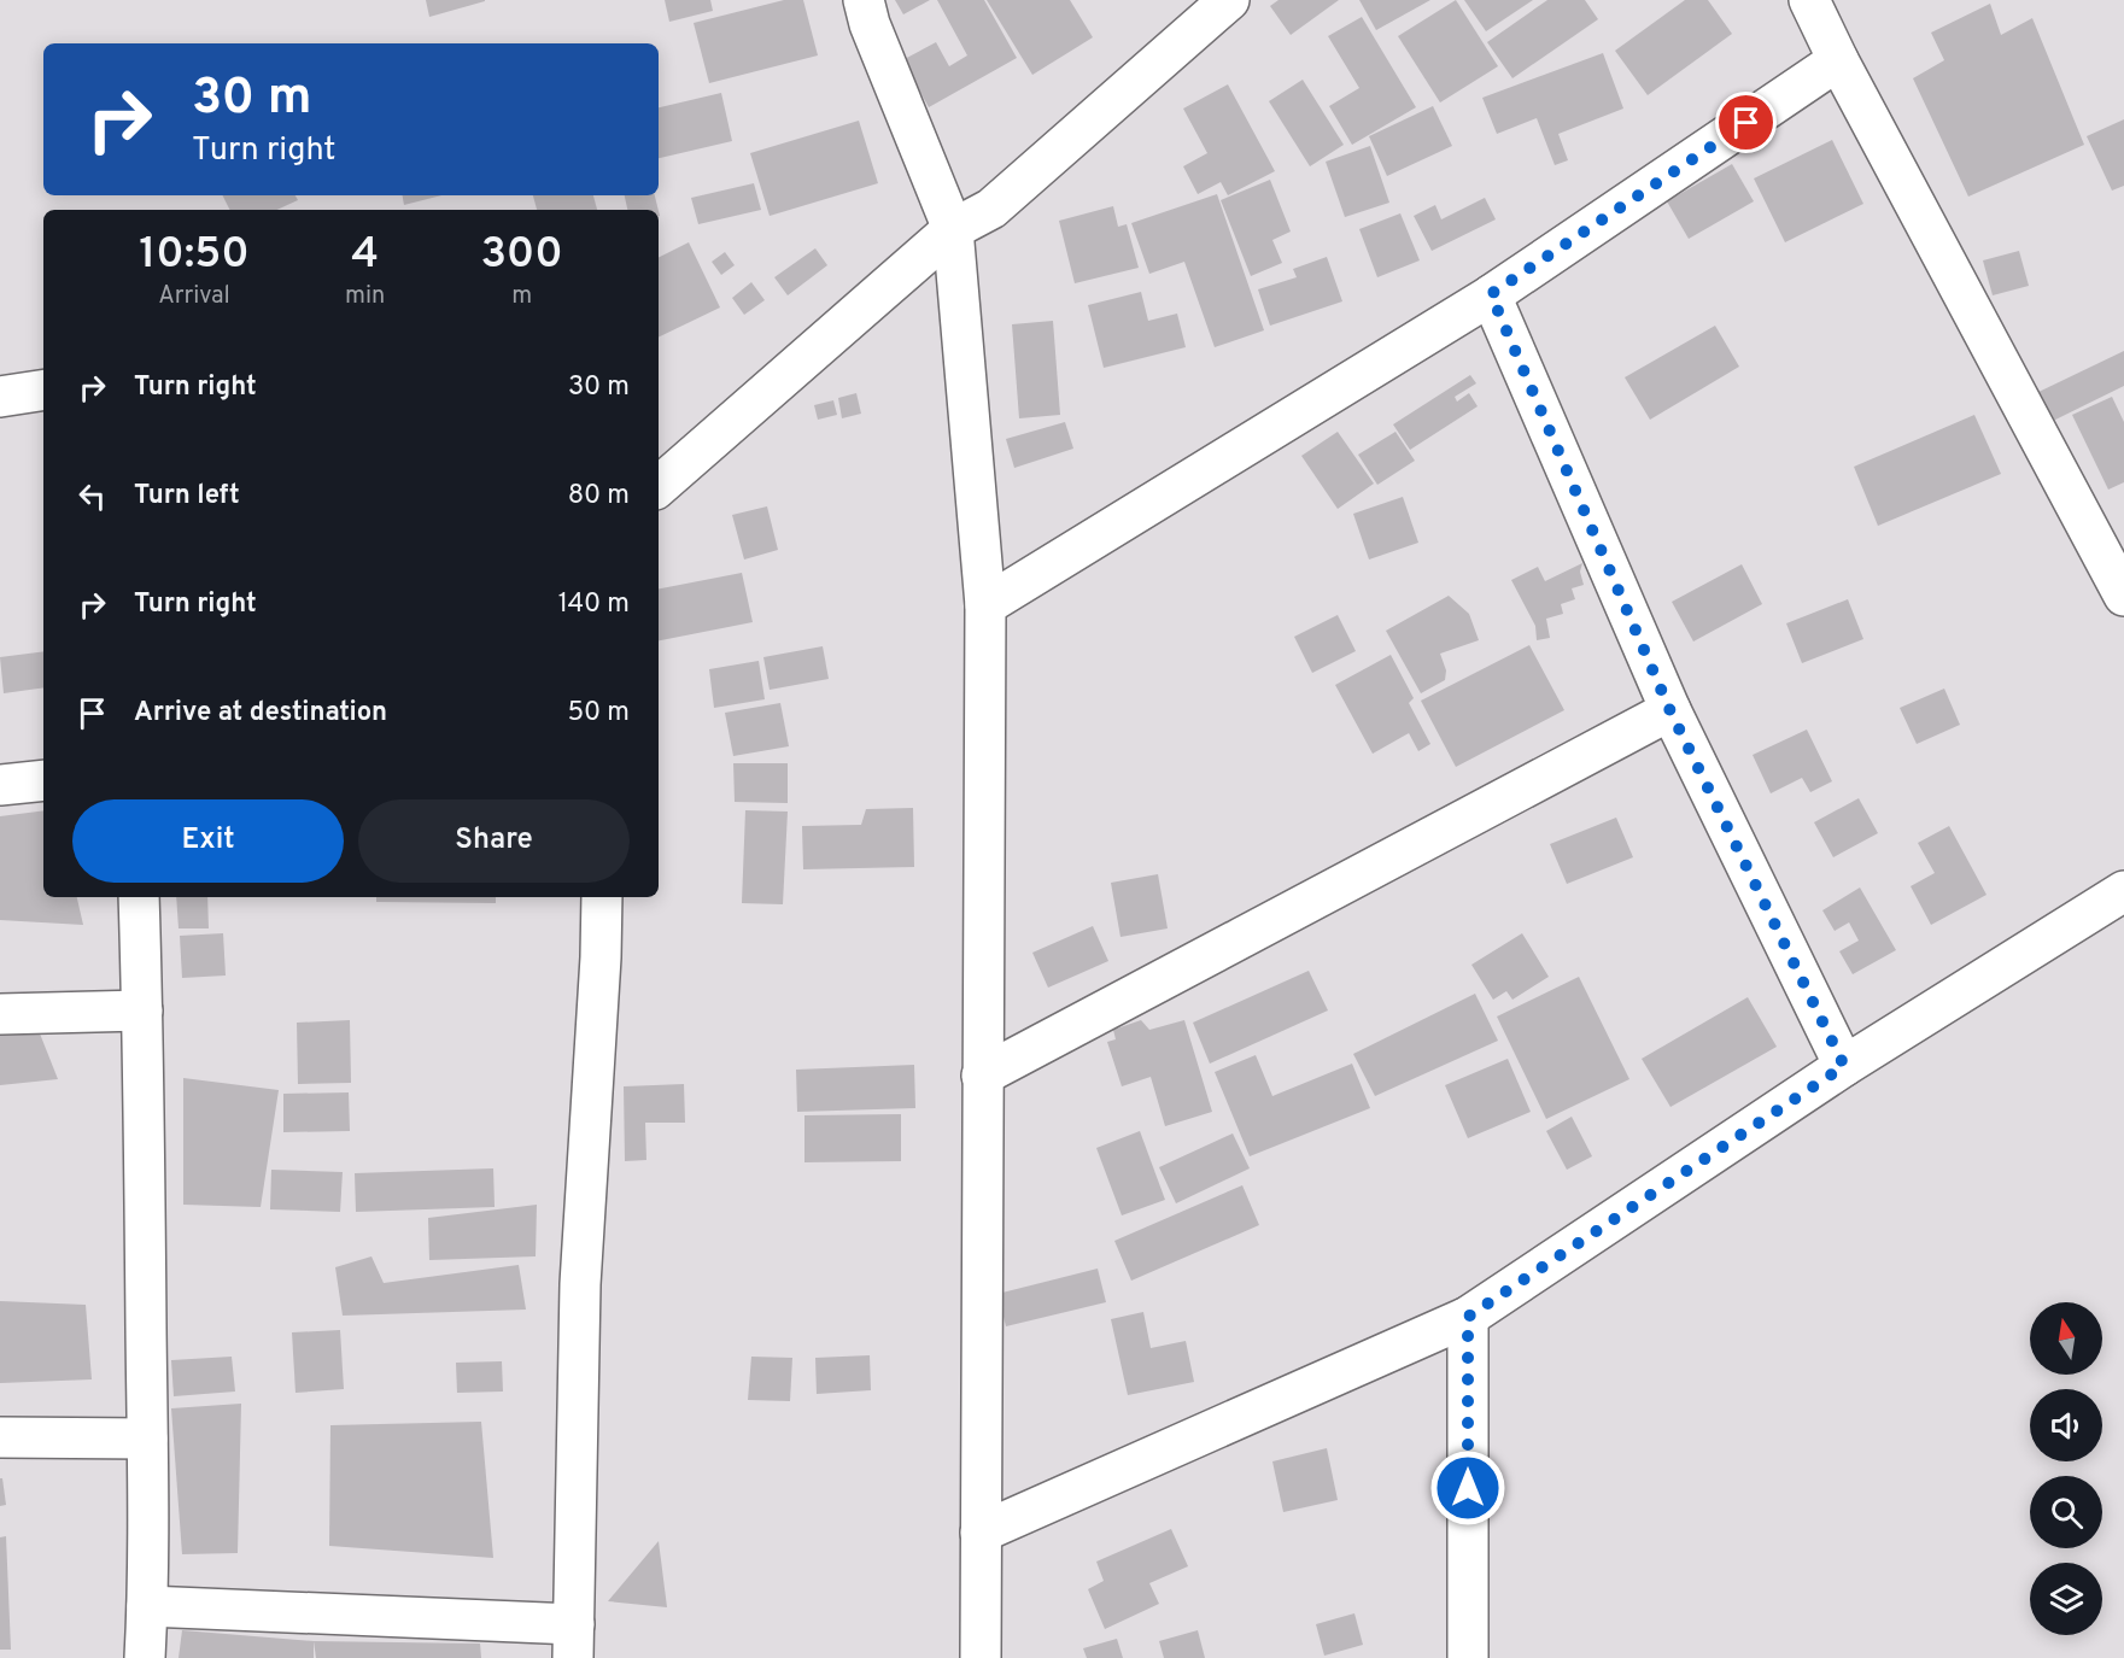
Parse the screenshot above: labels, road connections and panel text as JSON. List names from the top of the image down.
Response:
{
  "north": "top",
  "page": {
    "turn": ["30 m", "Turn right"],
    "eta": [
      "10:50",
      "Arrival",
      "4",
      "min",
      "300",
      "m"
    ],
    "list": [
      {
        "name": "Turn right",
        "value": "30 m"
      },
      {
        "name": "Turn left",
        "value": "80 m"
      },
      {
        "name": "Turn right",
        "value": "140 m"
      },
      {
        "name": "Arrive at destination",
        "value": "50 m"
      }
    ],
    "buttons": ["Exit", "Share"]
  }
}
